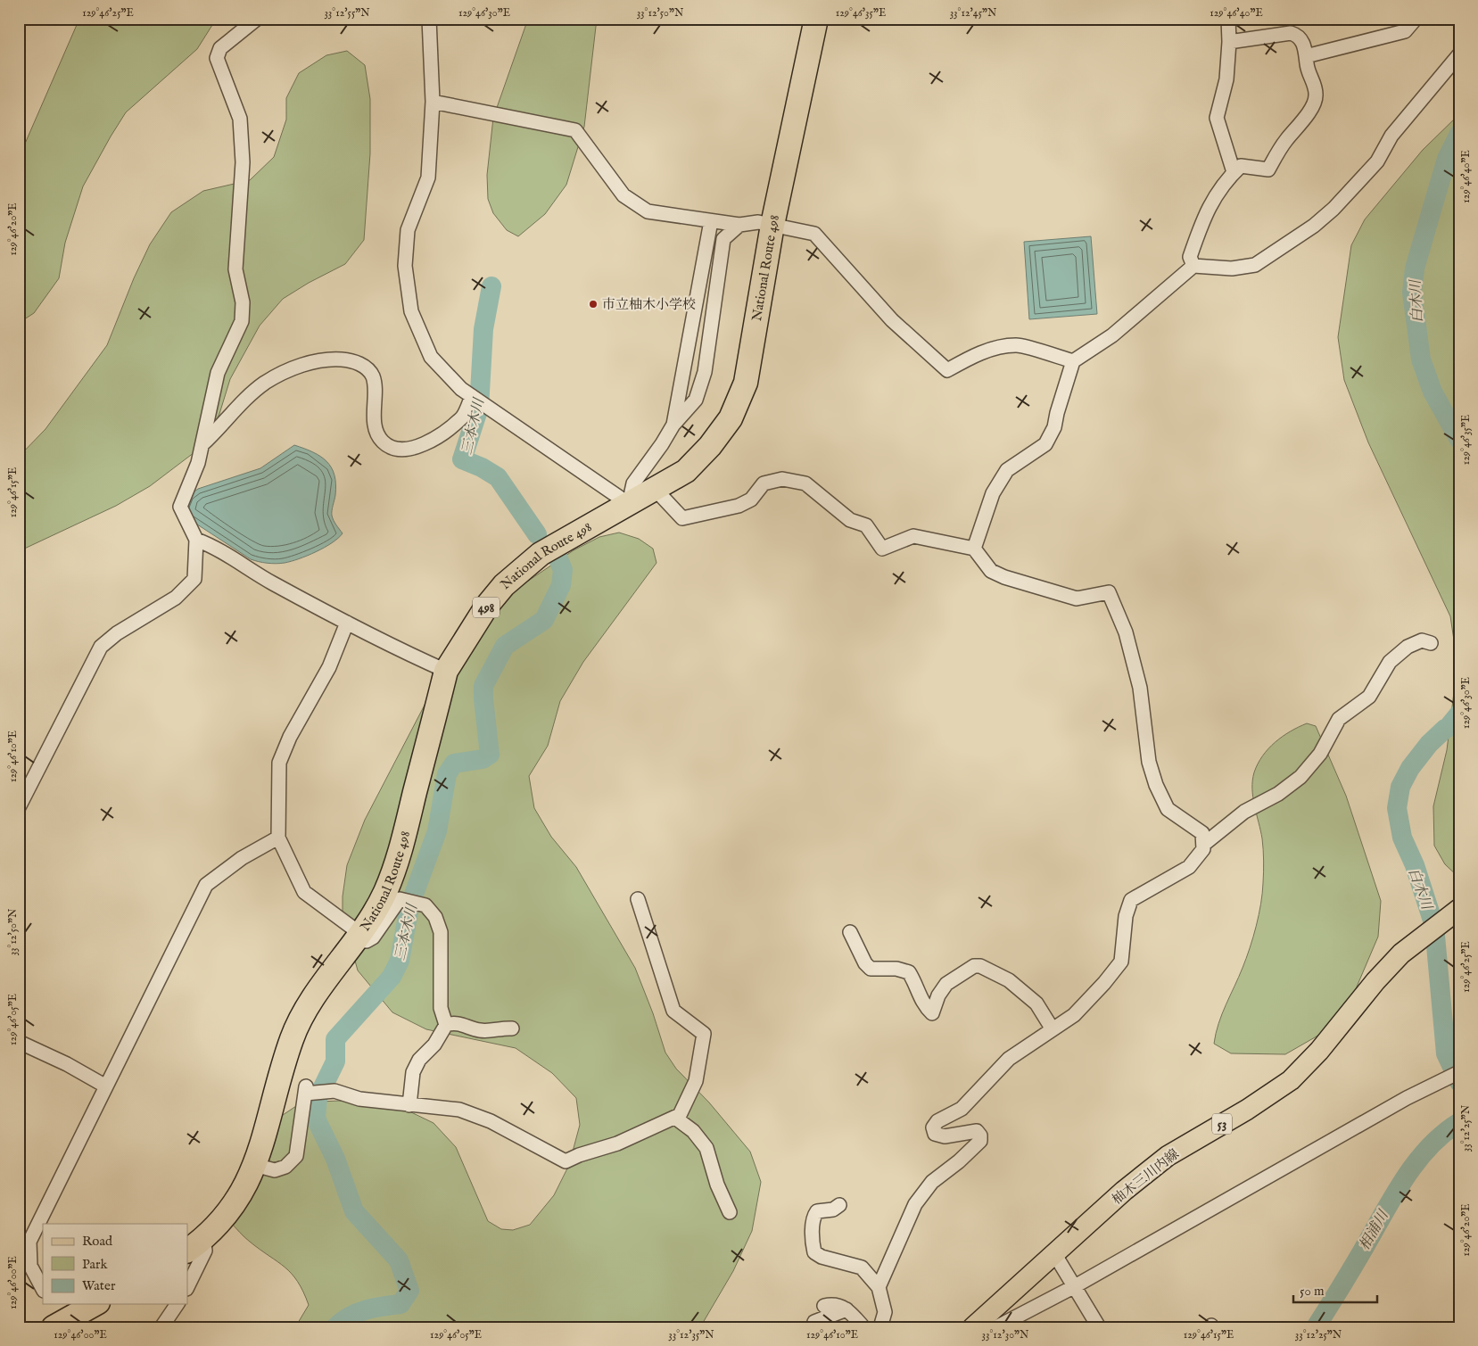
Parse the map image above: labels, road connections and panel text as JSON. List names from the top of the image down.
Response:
{
  "streets": {
    "highway": ["National Route 498", "498"],
    "main road": ["53", "柚木三川内線"]
  },
  "water": ["白木川", "三本木川", "相浦川"],
  "places": ["市立柚木小学校"],
  "legend": ["Road", "Park", "Water"],
  "scale_bar": "50 m",
  "coordinates": [
    "129°46'25\"E",
    "33°12'55\"N",
    "129°46'30\"E",
    "33°12'50\"N",
    "129°46'35\"E",
    "33°12'45\"N",
    "129°46'40\"E",
    "129°46'20\"E",
    "129°46'15\"E",
    "129°46'10\"E",
    "129°46'05\"E",
    "33°12'25\"N",
    "129°46'00\"E",
    "33°12'35\"N",
    "33°12'30\"N"
  ]
}
